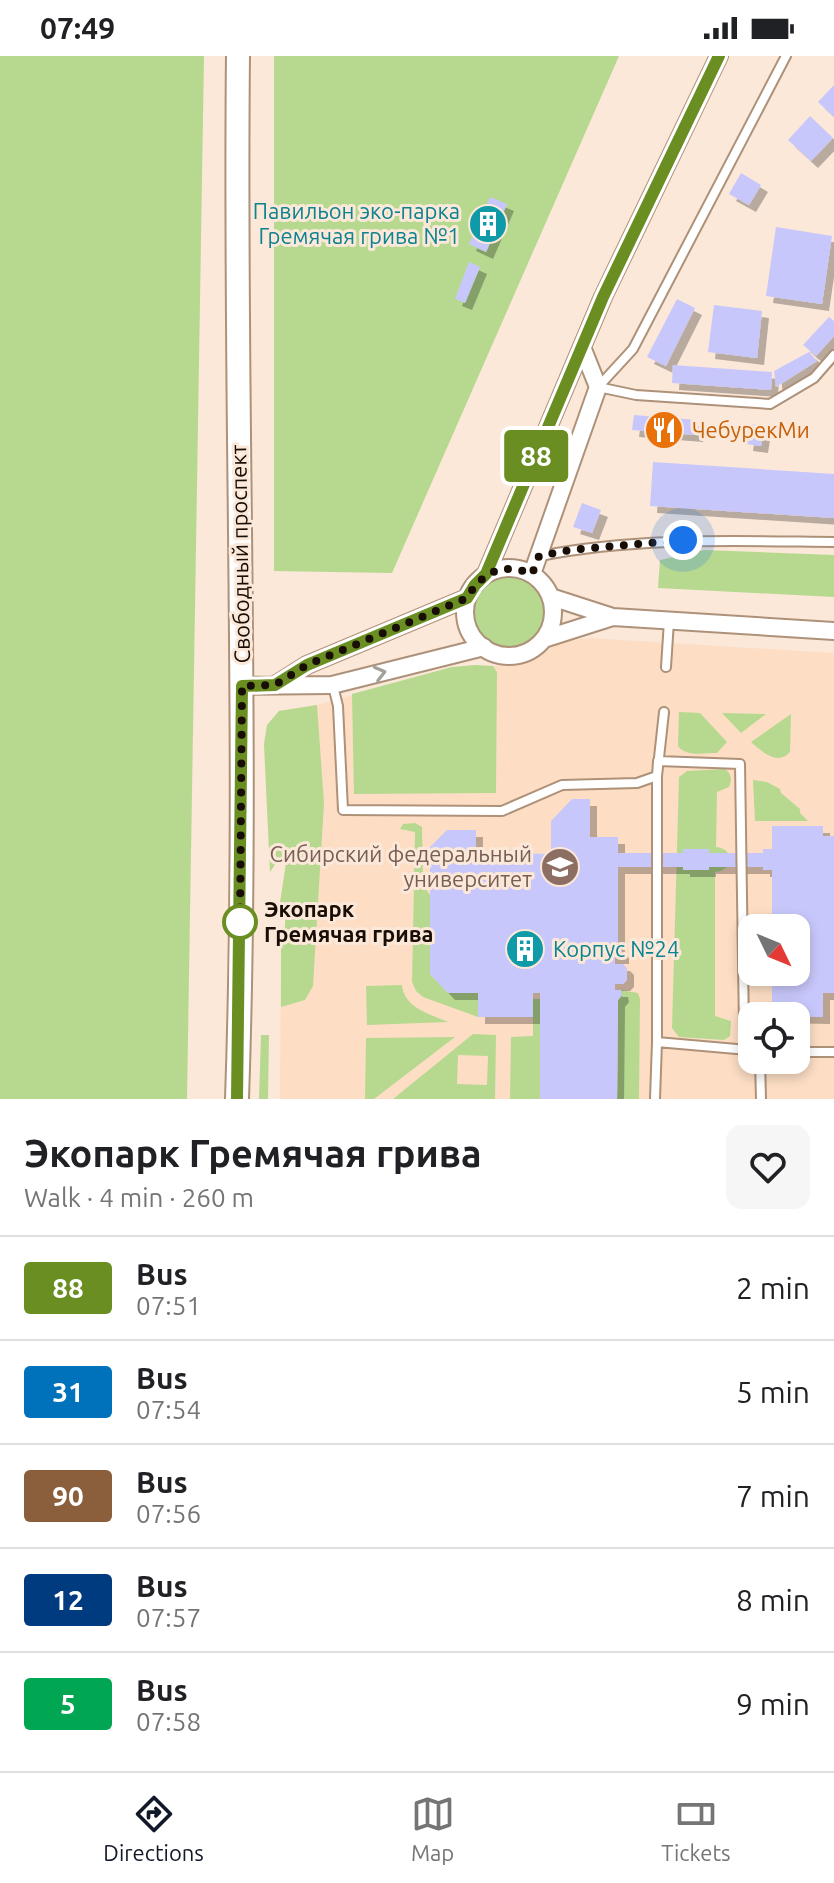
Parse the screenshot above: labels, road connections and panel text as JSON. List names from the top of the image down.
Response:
{
  "streets": {
    "main road": ["Свободный проспект"]
  },
  "places": {
    "building": ["Павильон эко-парка Гремячая грива №1", "Корпус №24"],
    "restaurant": ["ЧебурекМи"],
    "school or university": ["Сибирский федеральный университет"],
    "other": ["Экопарк Гремячая грива"]
  },
  "lines": ["bus line 88"],
  "north": "bottom right",
  "page": {
    "status": "07:49",
    "on_map": "88",
    "heading": ["Экопарк Гремячая грива", "Walk · 4 min · 260 m"],
    "list": [
      {
        "mark": "88",
        "name": "Bus",
        "note": "07:51",
        "value": "2 min"
      },
      {
        "mark": "31",
        "name": "Bus",
        "note": "07:54",
        "value": "5 min"
      },
      {
        "mark": "90",
        "name": "Bus",
        "note": "07:56",
        "value": "7 min"
      },
      {
        "mark": "12",
        "name": "Bus",
        "note": "07:57",
        "value": "8 min"
      },
      {
        "mark": "5",
        "name": "Bus",
        "note": "07:58",
        "value": "9 min"
      }
    ],
    "tabs": ["Directions", "Map", "Tickets"]
  }
}
